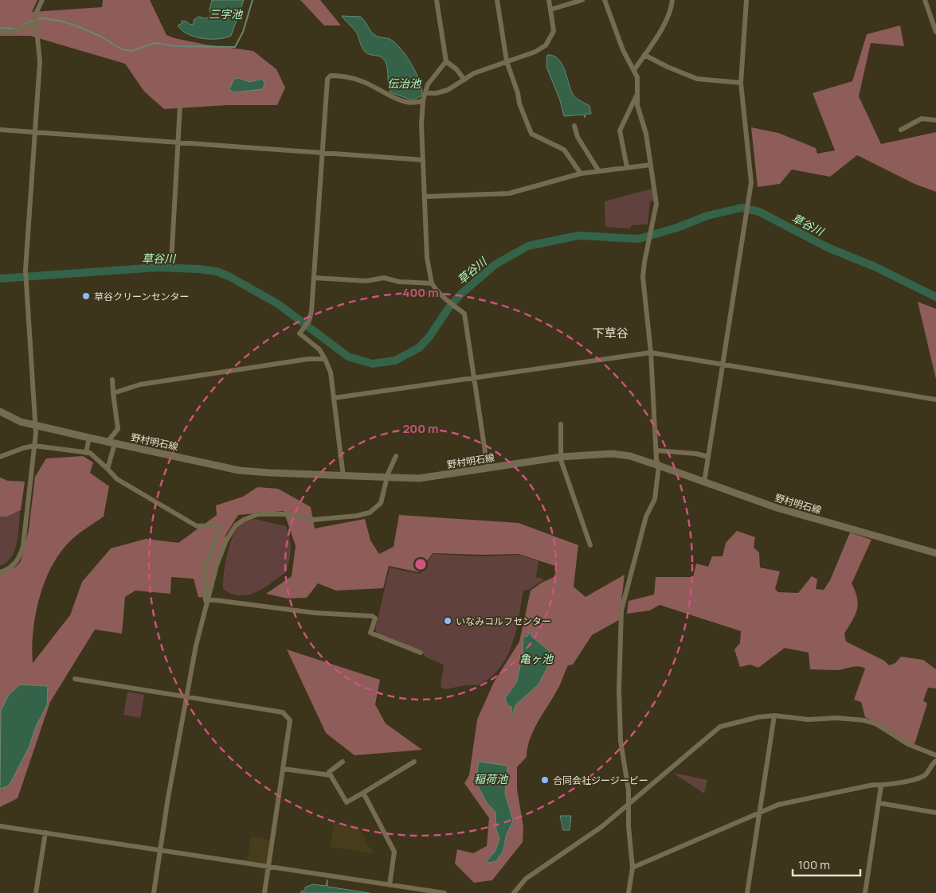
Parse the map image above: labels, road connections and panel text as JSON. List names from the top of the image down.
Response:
{
  "streets": {
    "main road": ["野村明石線"]
  },
  "districts": ["下草谷"],
  "water": [
    "三字池",
    "伝治池",
    "草谷川",
    "亀ヶ池",
    "稲荷池"
  ],
  "places": ["草谷クリーンセンター", "いなみコルフセンター", "合同会社ジージービー"],
  "scale_bar": "100 m",
  "rings": ["400 m", "200 m"]
}
